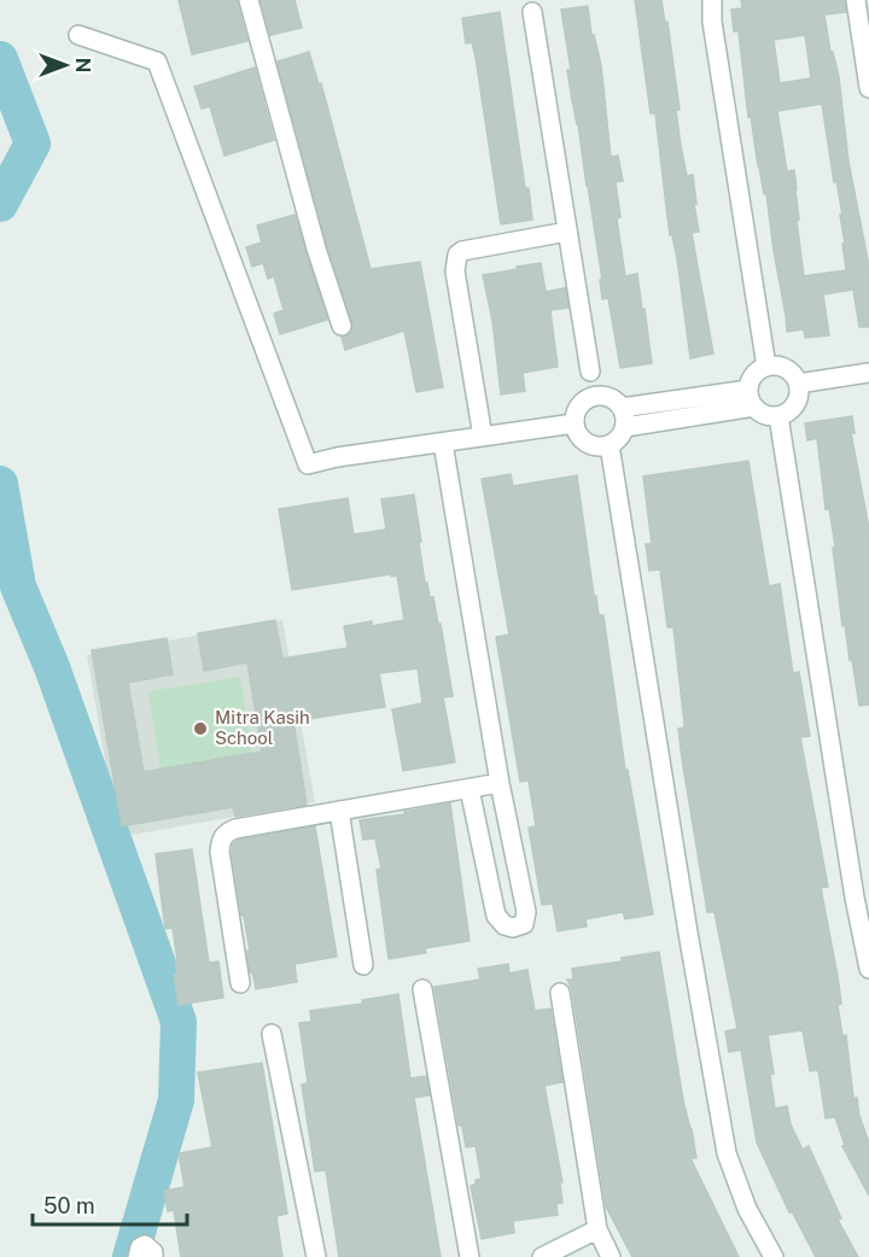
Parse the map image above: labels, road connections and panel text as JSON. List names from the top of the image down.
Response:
{
  "places": ["Mitra Kasih School"],
  "scale_bar": "50 m",
  "north": "right"
}
